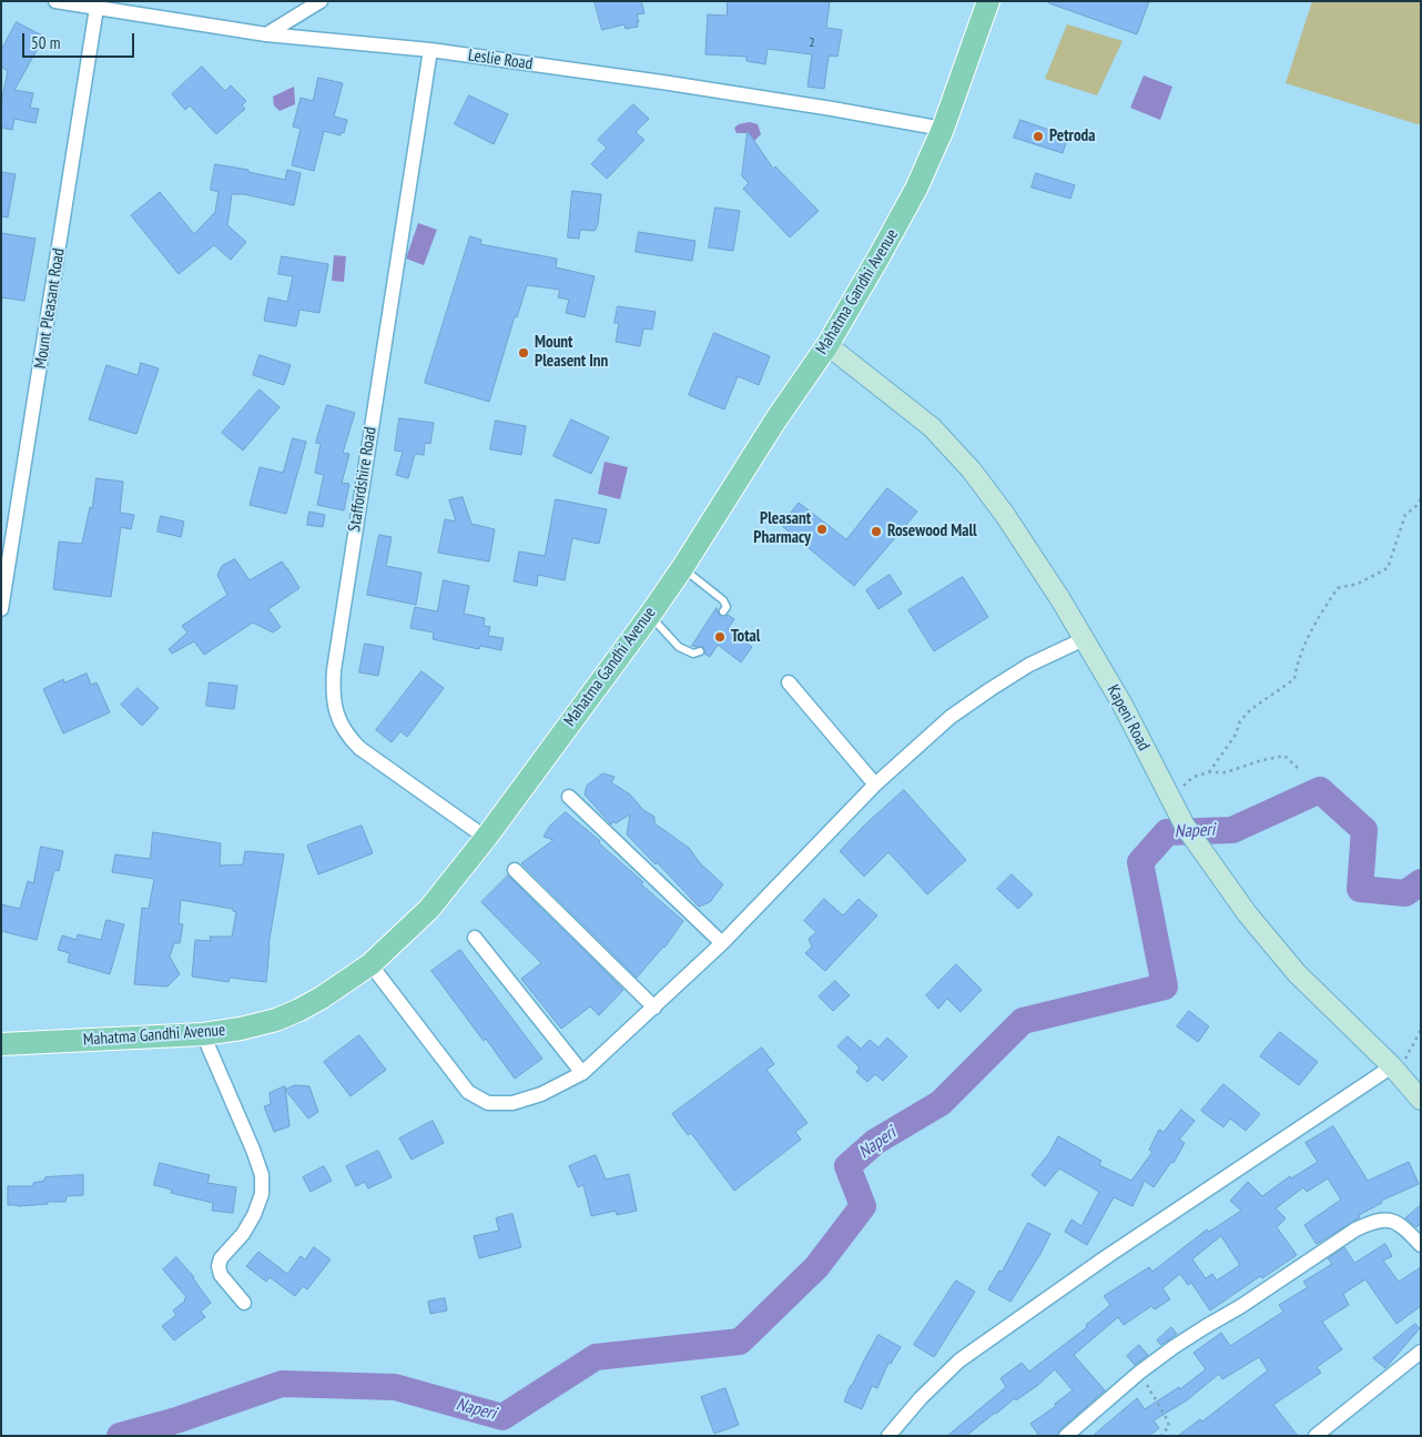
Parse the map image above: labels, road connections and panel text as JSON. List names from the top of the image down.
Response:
{
  "streets": {
    "main road": ["Mahatma Gandhi Avenue", "Kapeni Road"],
    "street": ["Leslie Road", "Mount Pleasant Road", "Staffordshire Road"]
  },
  "crossings": [
    ["Leslie Road", "Mahatma Gandhi Avenue"],
    ["Leslie Road", "Mount Pleasant Road"],
    ["Leslie Road", "Staffordshire Road"],
    ["Mahatma Gandhi Avenue", "Staffordshire Road"],
    ["Mahatma Gandhi Avenue", "Kapeni Road"]
  ],
  "water": ["Naperi"],
  "places": [
    "Petroda",
    "Mount Pleasent Inn",
    "Pleasant Pharmacy",
    "Rosewood Mall",
    "Total"
  ],
  "house_numbers": ["2"],
  "scale_bar": "50 m"
}
